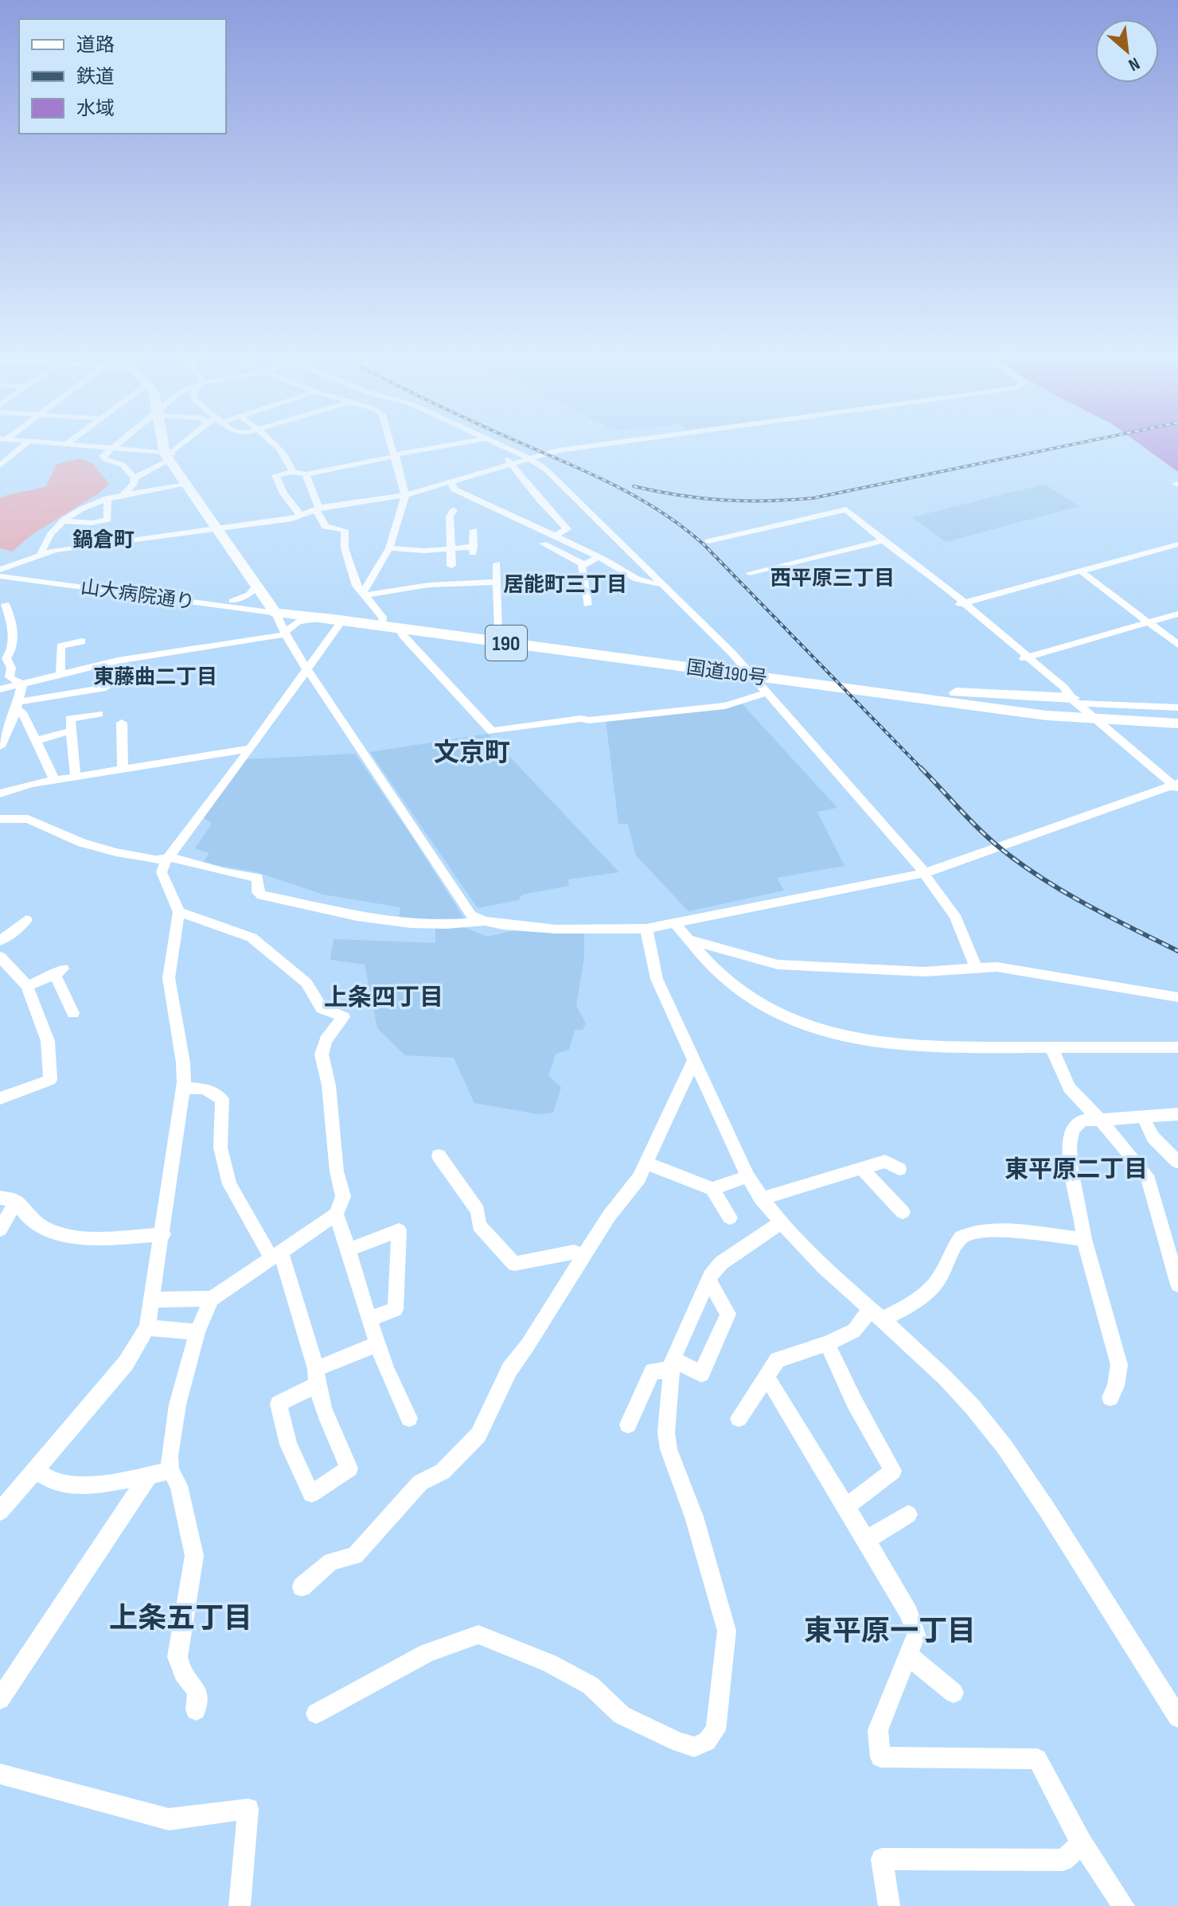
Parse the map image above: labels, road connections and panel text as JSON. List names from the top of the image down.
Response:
{
  "streets": {
    "highway": ["190", "国道190号"],
    "street": ["山大病院通り"]
  },
  "crossings": [
    ["山大病院通り", "国道190号"]
  ],
  "districts": [
    "鍋倉町",
    "西平原三丁目",
    "居能町三丁目",
    "東藤曲二丁目",
    "文京町",
    "上条四丁目",
    "東平原二丁目",
    "上条五丁目",
    "東平原一丁目"
  ],
  "legend": ["道路", "鉄道", "水域"],
  "north": "bottom right"
}
